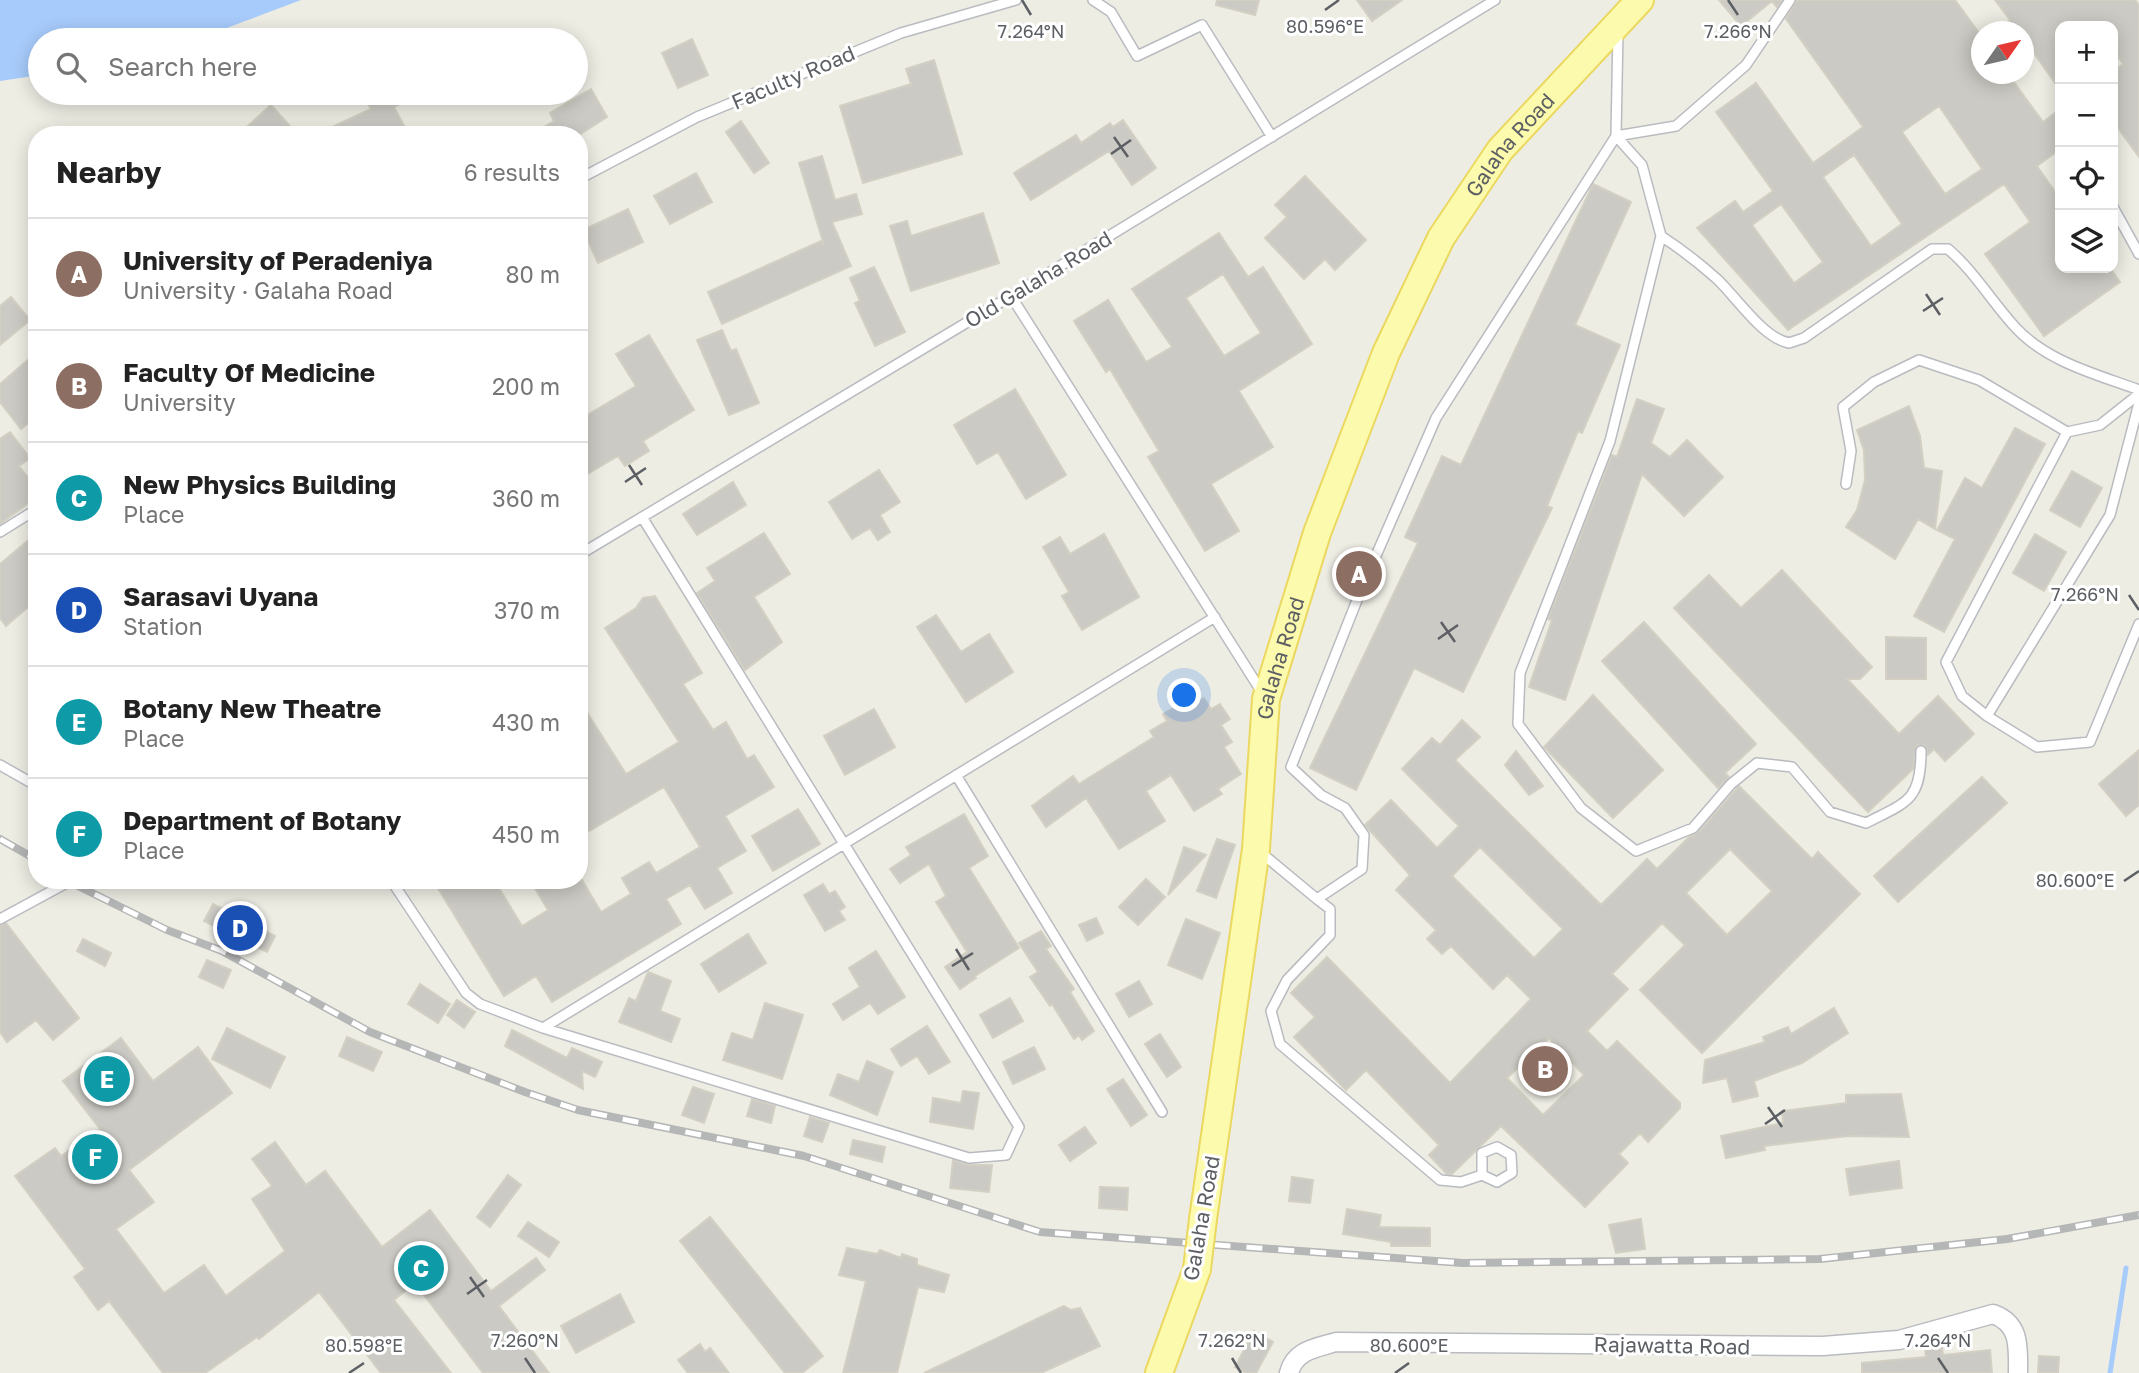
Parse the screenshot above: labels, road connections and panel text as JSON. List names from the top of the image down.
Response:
{
  "streets": {
    "main road": ["Galaha Road"],
    "street": ["Rajawatta Road"],
    "lane": ["Faculty Road", "Old Galaha Road"]
  },
  "north": "top right",
  "page": {
    "map_buttons": ["+", "−"],
    "search": "Search here",
    "heading": ["Nearby", "6 results"],
    "list": [
      {
        "mark": "A",
        "name": "University of Peradeniya",
        "note": "University · Galaha Road",
        "value": "80 m"
      },
      {
        "mark": "B",
        "name": "Faculty Of Medicine",
        "note": "University",
        "value": "200 m"
      },
      {
        "mark": "C",
        "name": "New Physics Building",
        "note": "Place",
        "value": "360 m"
      },
      {
        "mark": "D",
        "name": "Sarasavi Uyana",
        "note": "Station",
        "value": "370 m"
      },
      {
        "mark": "E",
        "name": "Botany New Theatre",
        "note": "Place",
        "value": "430 m"
      },
      {
        "mark": "F",
        "name": "Department of Botany",
        "note": "Place",
        "value": "450 m"
      }
    ],
    "pins": [
      "A",
      "D",
      "B",
      "E",
      "F",
      "C"
    ]
  },
  "coordinates": [
    "80.596°E",
    "7.264°N",
    "7.266°N",
    "80.600°E",
    "7.260°N",
    "7.262°N",
    "80.598°E"
  ]
}
